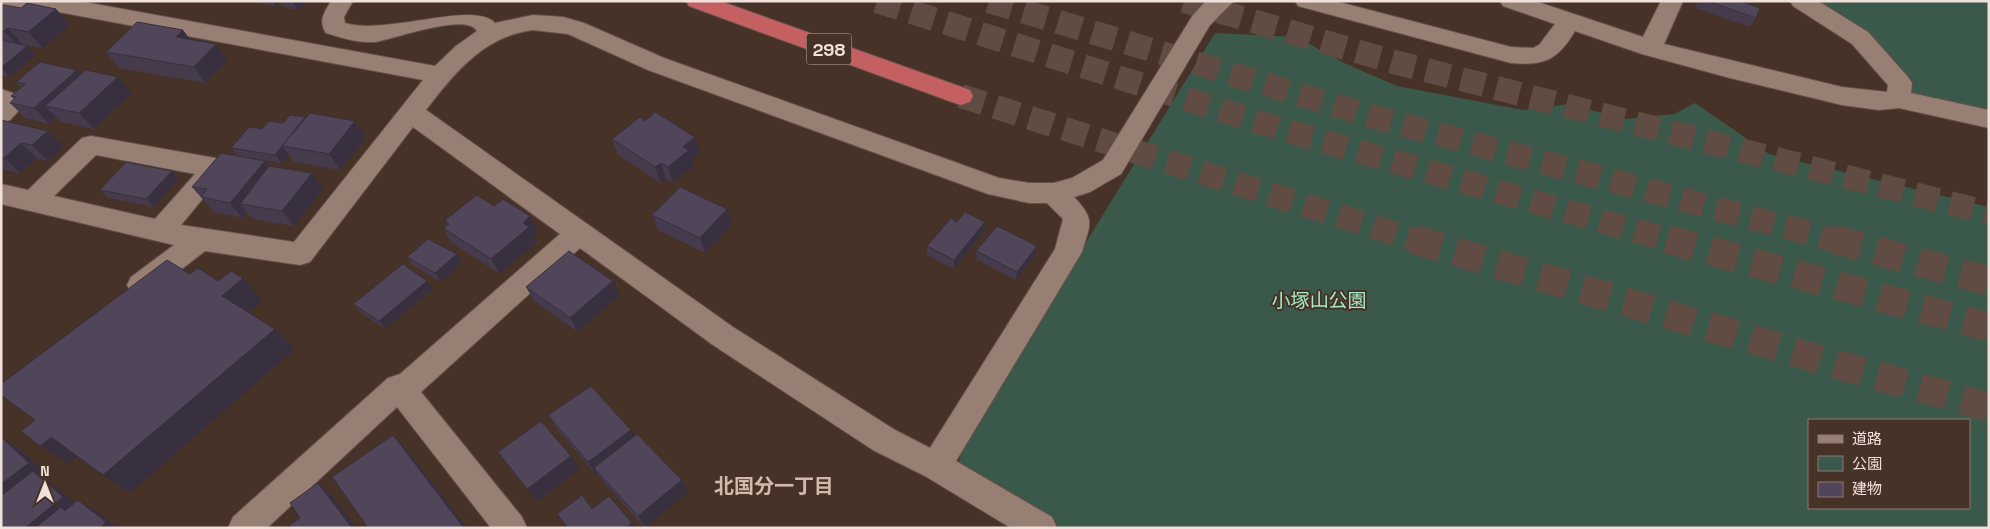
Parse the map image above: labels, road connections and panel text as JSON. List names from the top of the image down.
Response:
{
  "streets": {
    "highway": ["298"]
  },
  "districts": ["北国分一丁目"],
  "parks": ["小塚山公園"],
  "legend": ["道路", "公園", "建物"],
  "north": "top"
}
